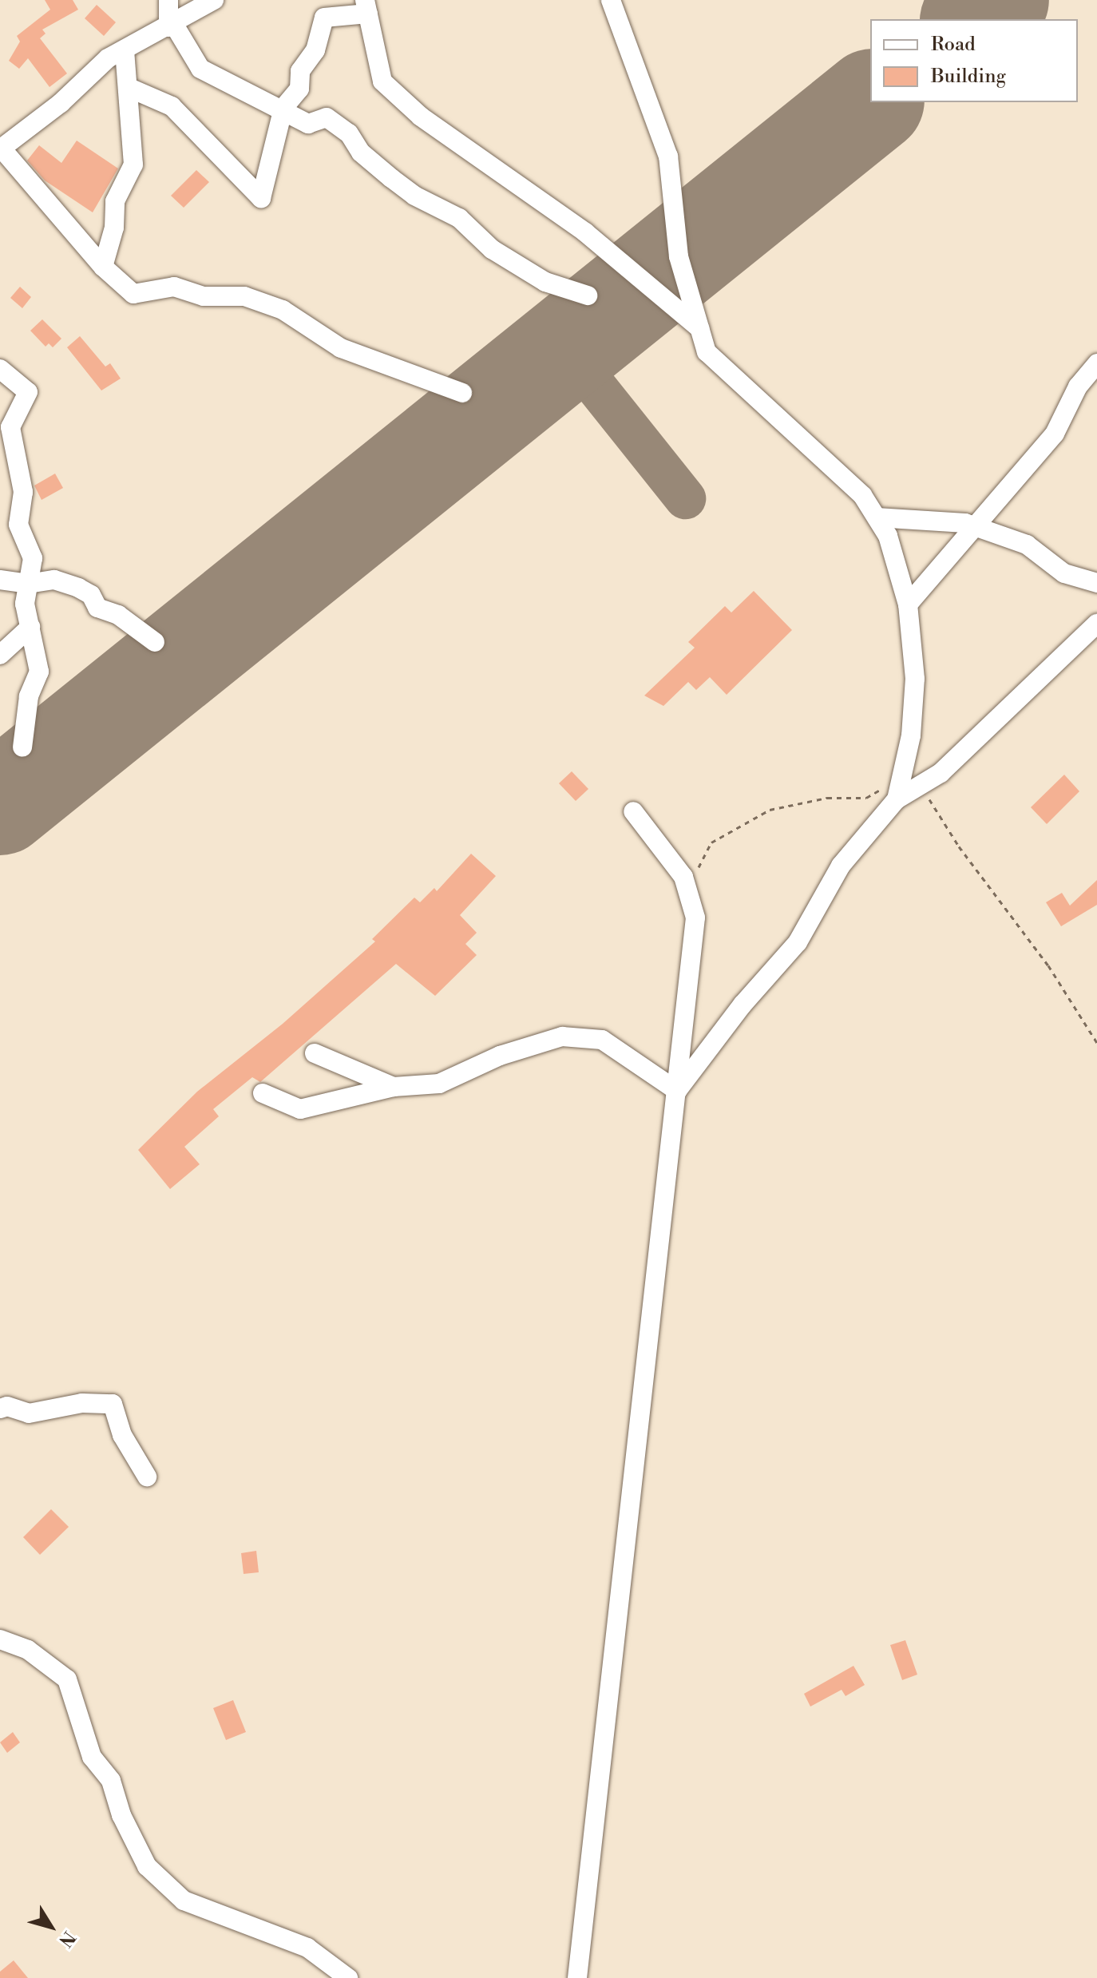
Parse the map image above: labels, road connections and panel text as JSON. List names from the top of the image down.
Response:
{
  "legend": ["Road", "Building"],
  "north": "bottom right"
}
